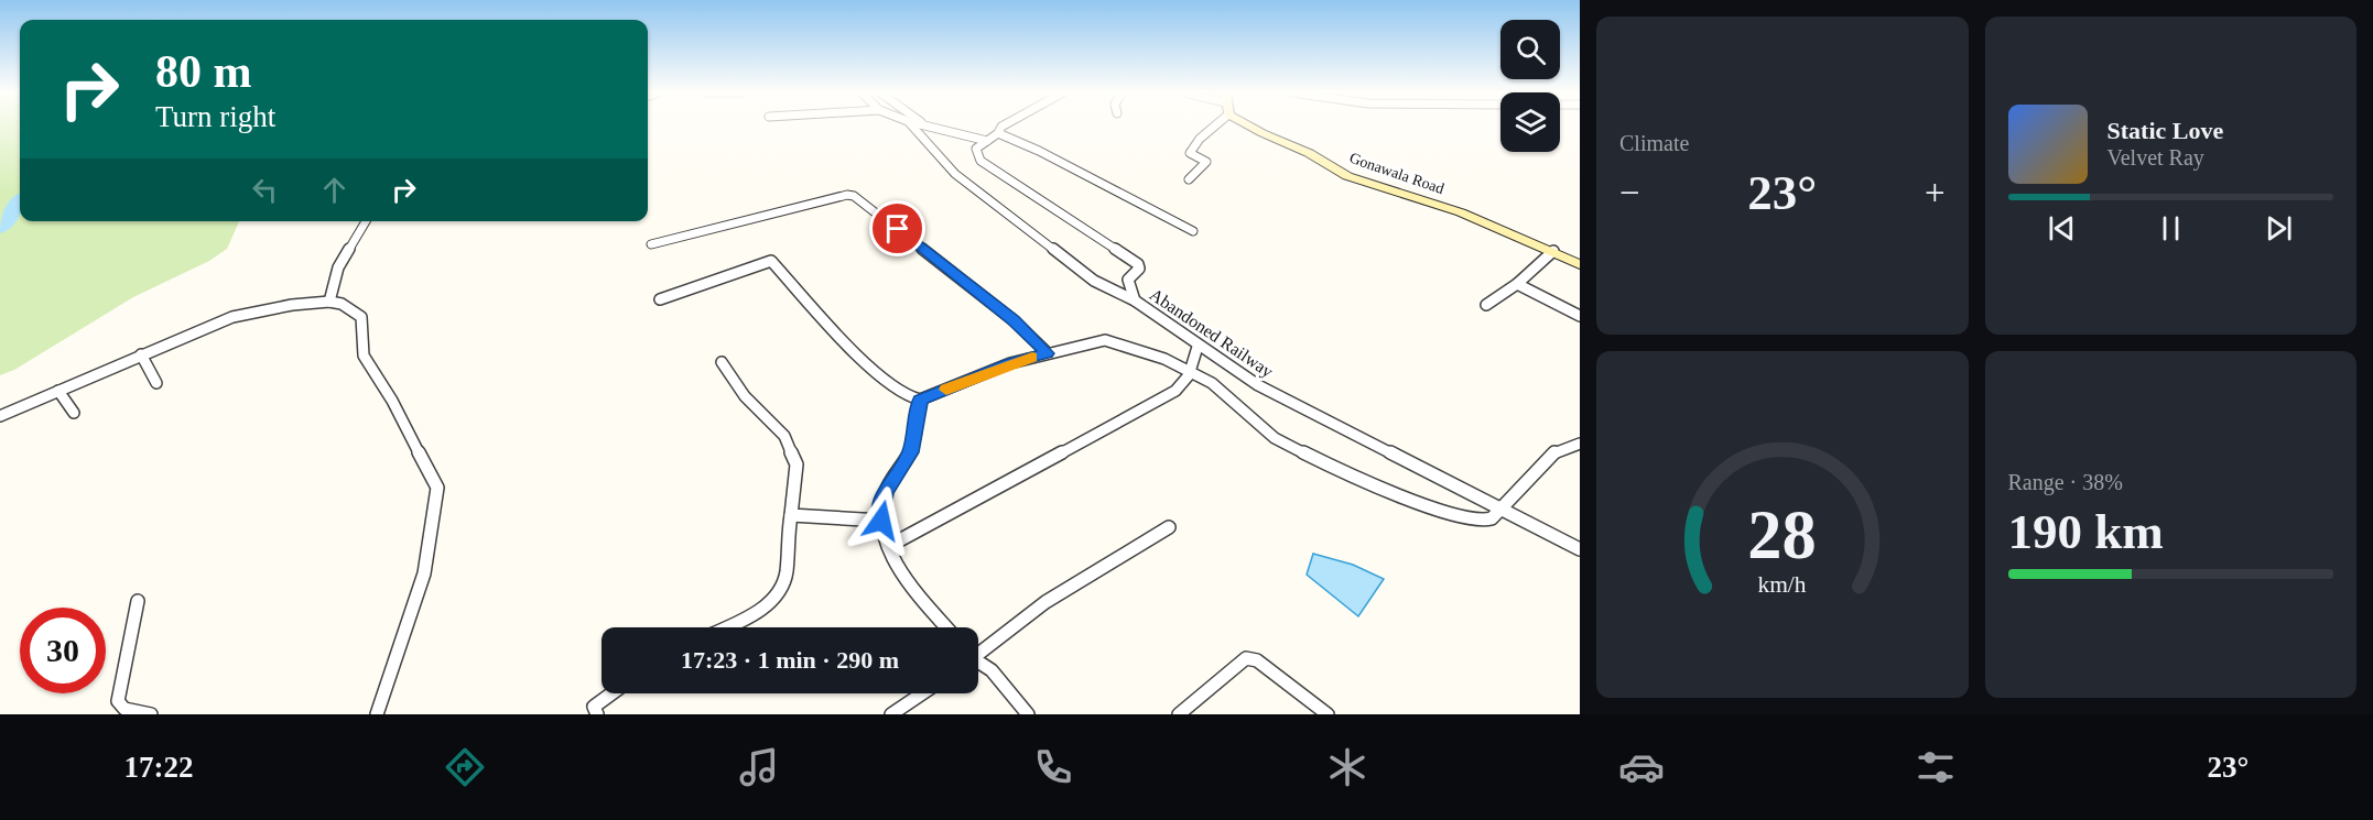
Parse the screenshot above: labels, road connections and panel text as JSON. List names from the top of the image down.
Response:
{
  "streets": {
    "street": ["Gonawala Road", "Abandoned Railway"]
  },
  "page": {
    "tile": [
      "Climate",
      ["Range · 38%", "190 km"]
    ],
    "turn": ["80 m", "Turn right"],
    "song": ["Static Love", "Velvet Ray"],
    "heat": ["−", "23°", "+"],
    "limit": "30",
    "trip": "17:23 · 1 min · 290 m",
    "tabs": ["17:22", "23°"],
    "gauge": ["28", "km/h"]
  }
}
